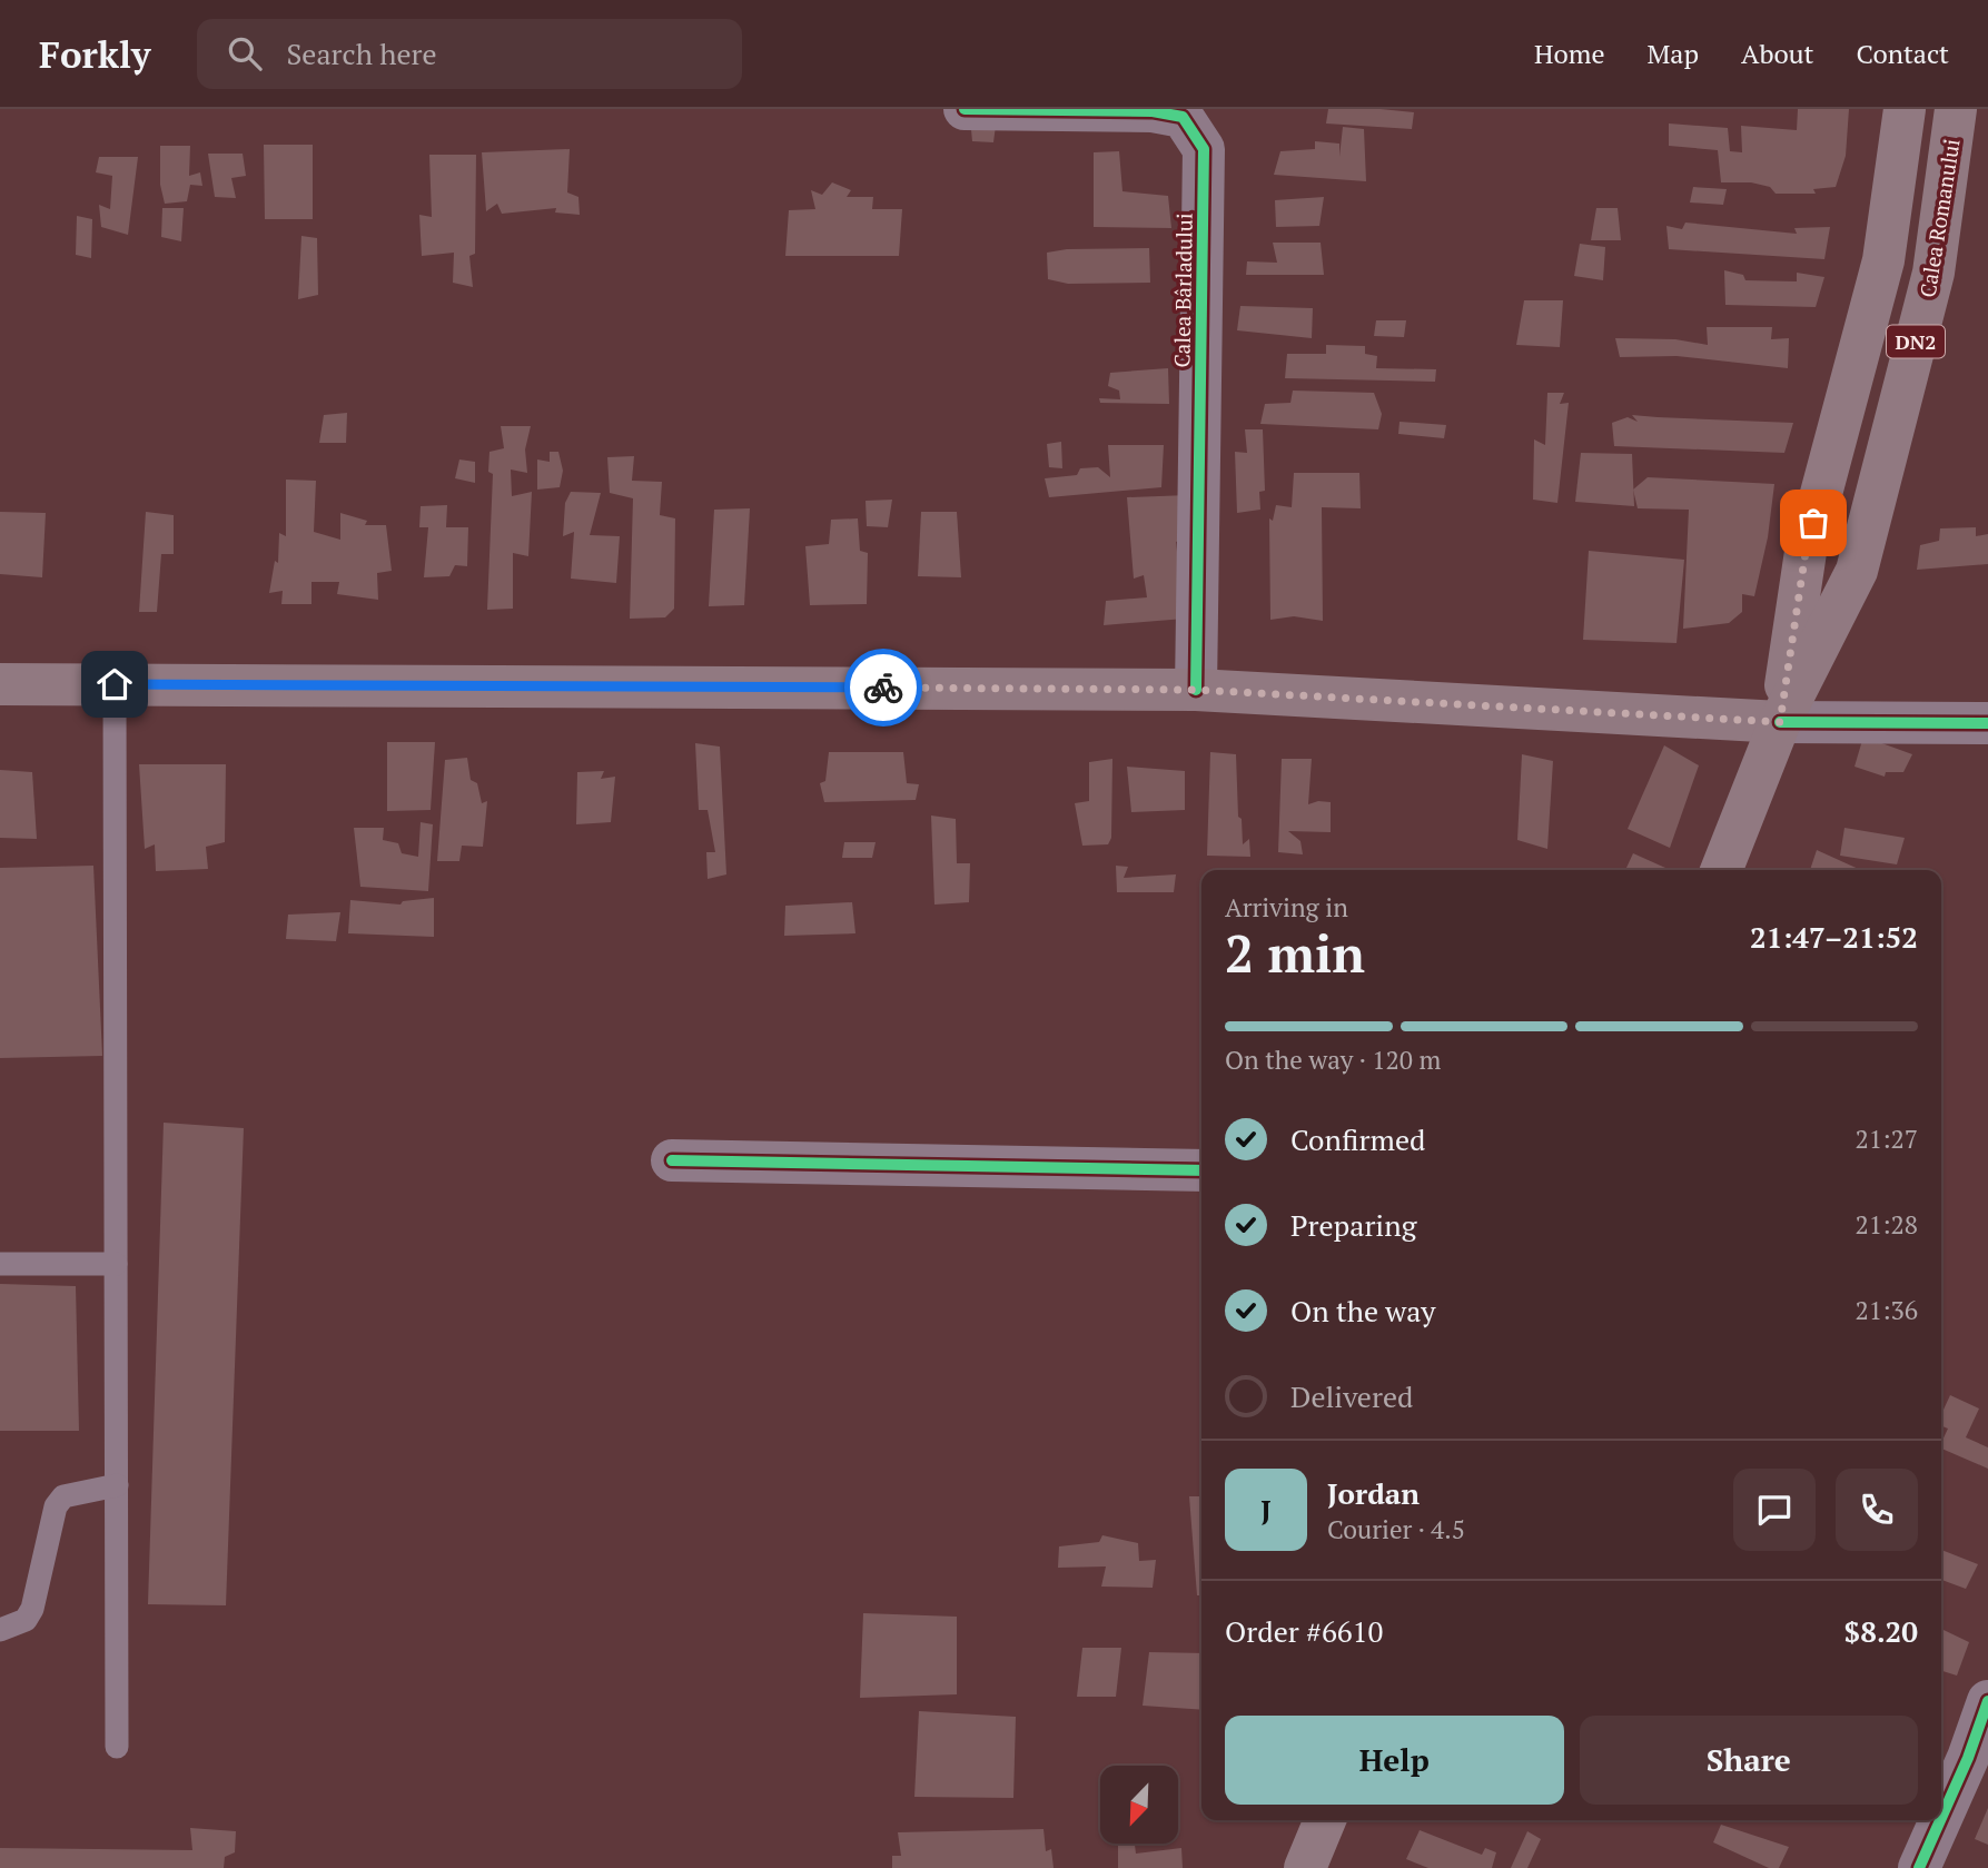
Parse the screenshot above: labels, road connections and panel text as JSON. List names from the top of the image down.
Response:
{
  "streets": {
    "main road": ["Calea Romanului", "DN2"],
    "street": ["Calea Bârladului"]
  },
  "north": "bottom left",
  "page": {
    "header": "Forkly",
    "search": "Search here",
    "nav": [
      "Home",
      "Map",
      "About",
      "Contact"
    ],
    "heading": ["2 min", "Arriving in", "21:47–21:52"],
    "panel": [
      "Jordan",
      "Courier · 4.5",
      "Order #6610",
      "$8.20"
    ],
    "bar": "On the way · 120 m",
    "list": [
      ["Confirmed", "21:27"],
      ["Preparing", "21:28"],
      ["On the way", "21:36"],
      "Delivered"
    ],
    "round": "J",
    "buttons": ["Help", "Share"]
  }
}
